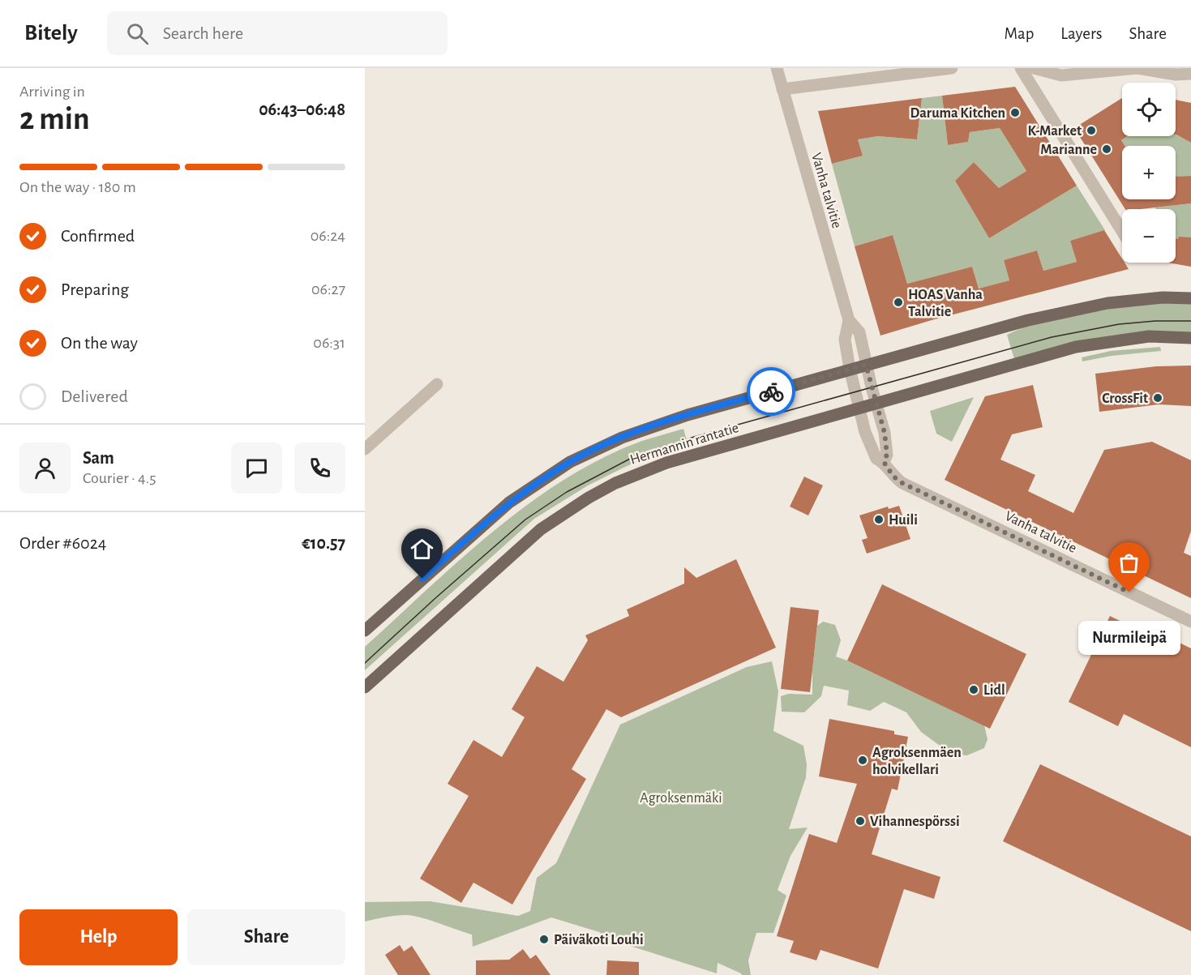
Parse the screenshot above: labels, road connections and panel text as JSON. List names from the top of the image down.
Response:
{
  "streets": {
    "main road": ["Hermannin rantatie"],
    "street": ["Vanha talvitie"]
  },
  "crossings": [
    ["Vanha talvitie", "Hermannin rantatie"]
  ],
  "parks": ["Agroksenmäki"],
  "places": [
    "Daruma Kitchen",
    "K-Market",
    "Marianne",
    "HOAS Vanha Talvitie",
    "CrossFit",
    "Huili",
    "Nurmileipä",
    "Lidl",
    "Agroksenmäen holvikellari",
    "Vihannespörssi",
    "Päiväkoti Louhi"
  ],
  "page": {
    "header": "Bitely",
    "search": "Search here",
    "nav": ["Map", "Layers", "Share"],
    "heading": ["2 min", "Arriving in", "06:43–06:48"],
    "panel": [
      "Sam",
      "Courier · 4.5",
      "Order #6024",
      "€10.57"
    ],
    "map_buttons": ["+", "−"],
    "bar": "On the way · 180 m",
    "list": [
      ["Confirmed", "06:24"],
      ["Preparing", "06:27"],
      ["On the way", "06:31"],
      "Delivered"
    ],
    "bubble": "Nurmileipä",
    "buttons": ["Help", "Share"]
  }
}
